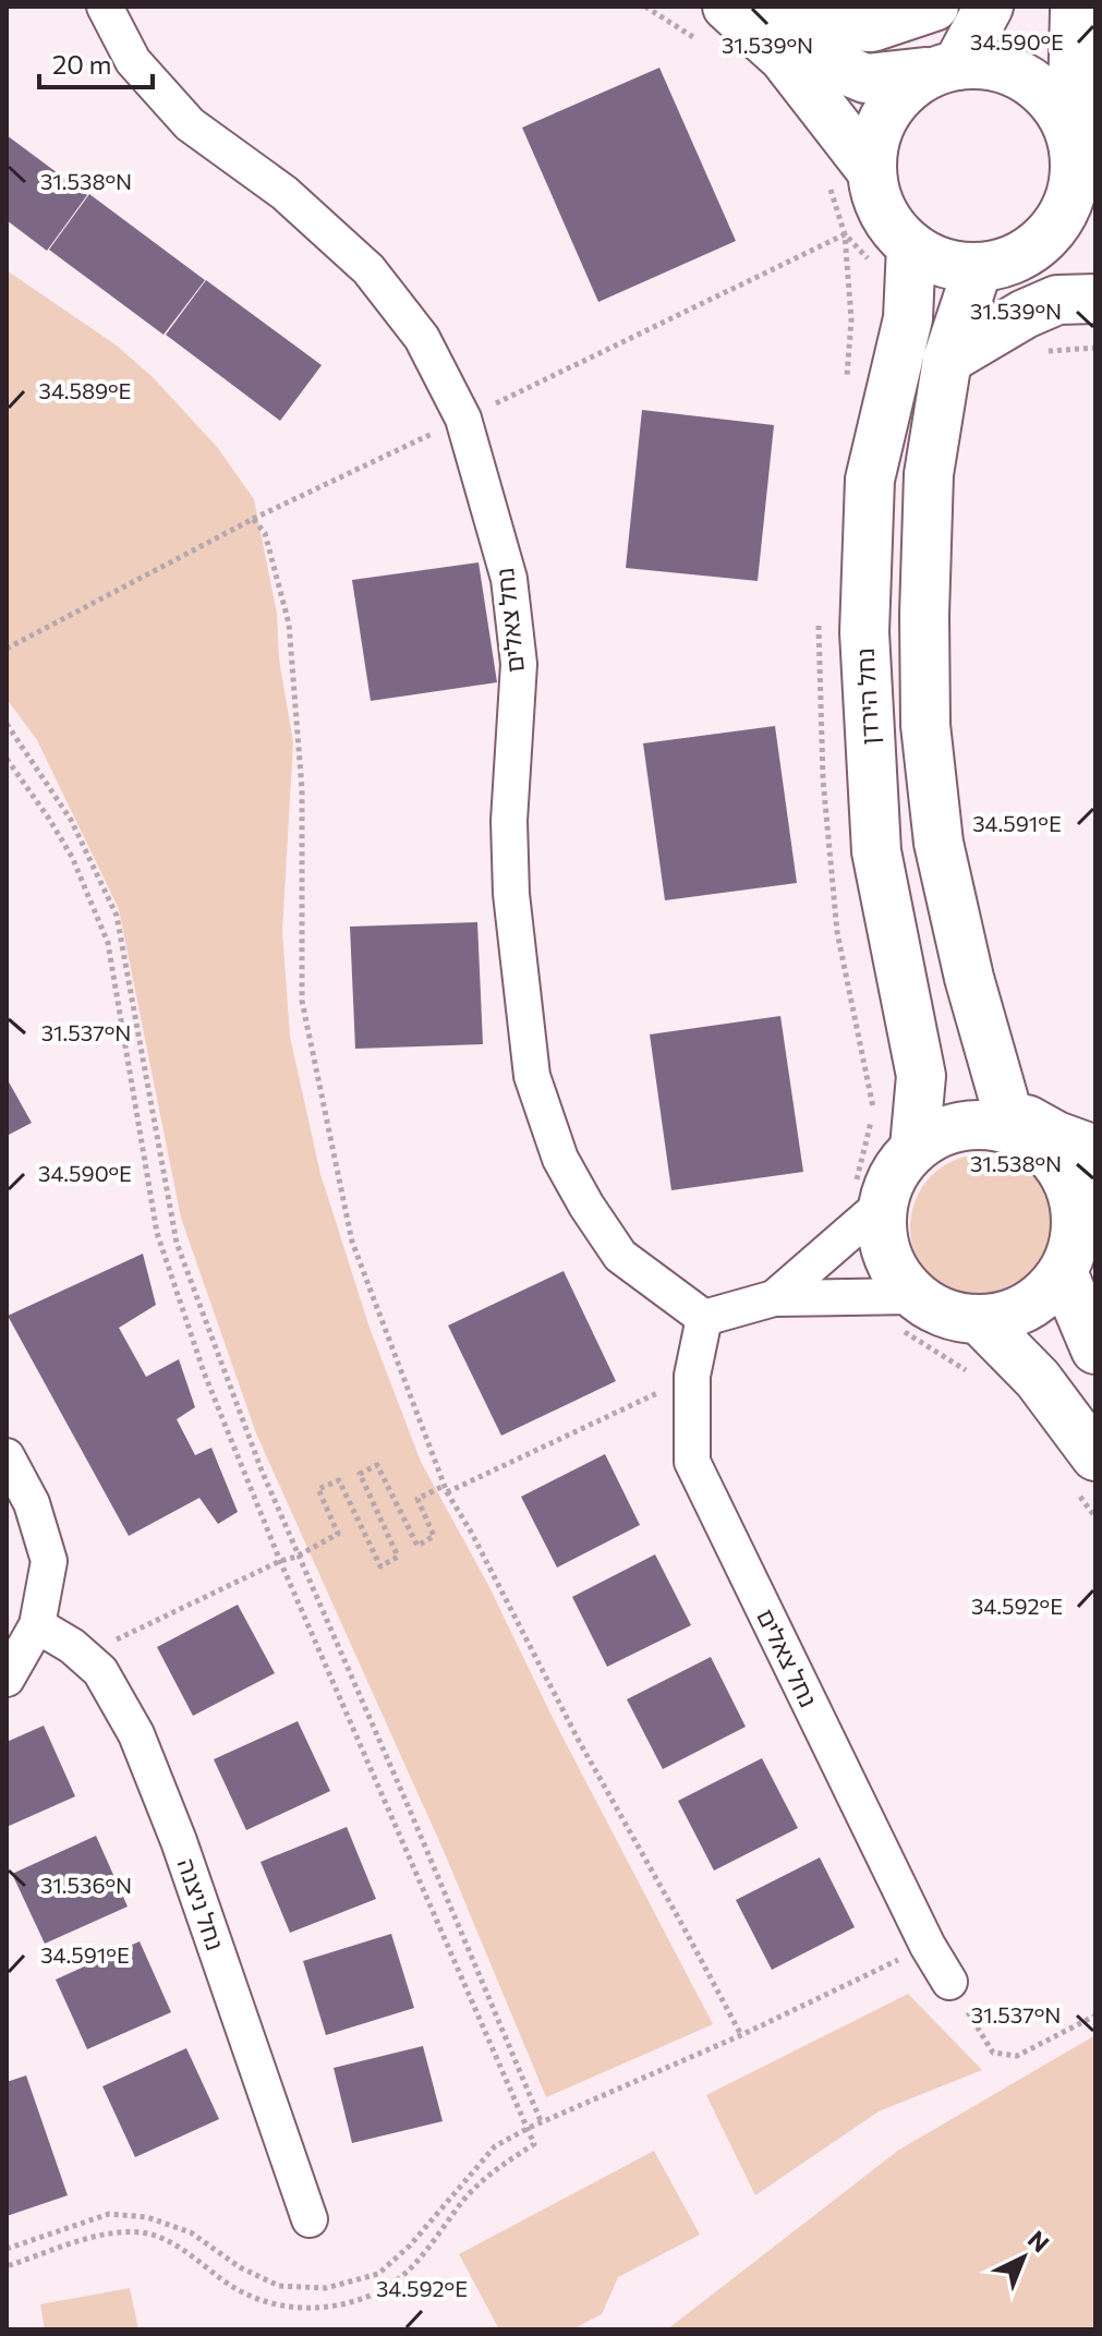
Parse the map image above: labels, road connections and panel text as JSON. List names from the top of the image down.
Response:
{
  "streets": {
    "main road": ["נחל הירדן"],
    "street": ["נחל צאלים", "נחל ניצנה"]
  },
  "scale_bar": "20 m",
  "north": "top right",
  "coordinates": [
    "34.590°E",
    "31.539°N",
    "31.538°N",
    "34.589°E",
    "34.591°E",
    "31.537°N",
    "34.592°E",
    "31.536°N"
  ]
}
